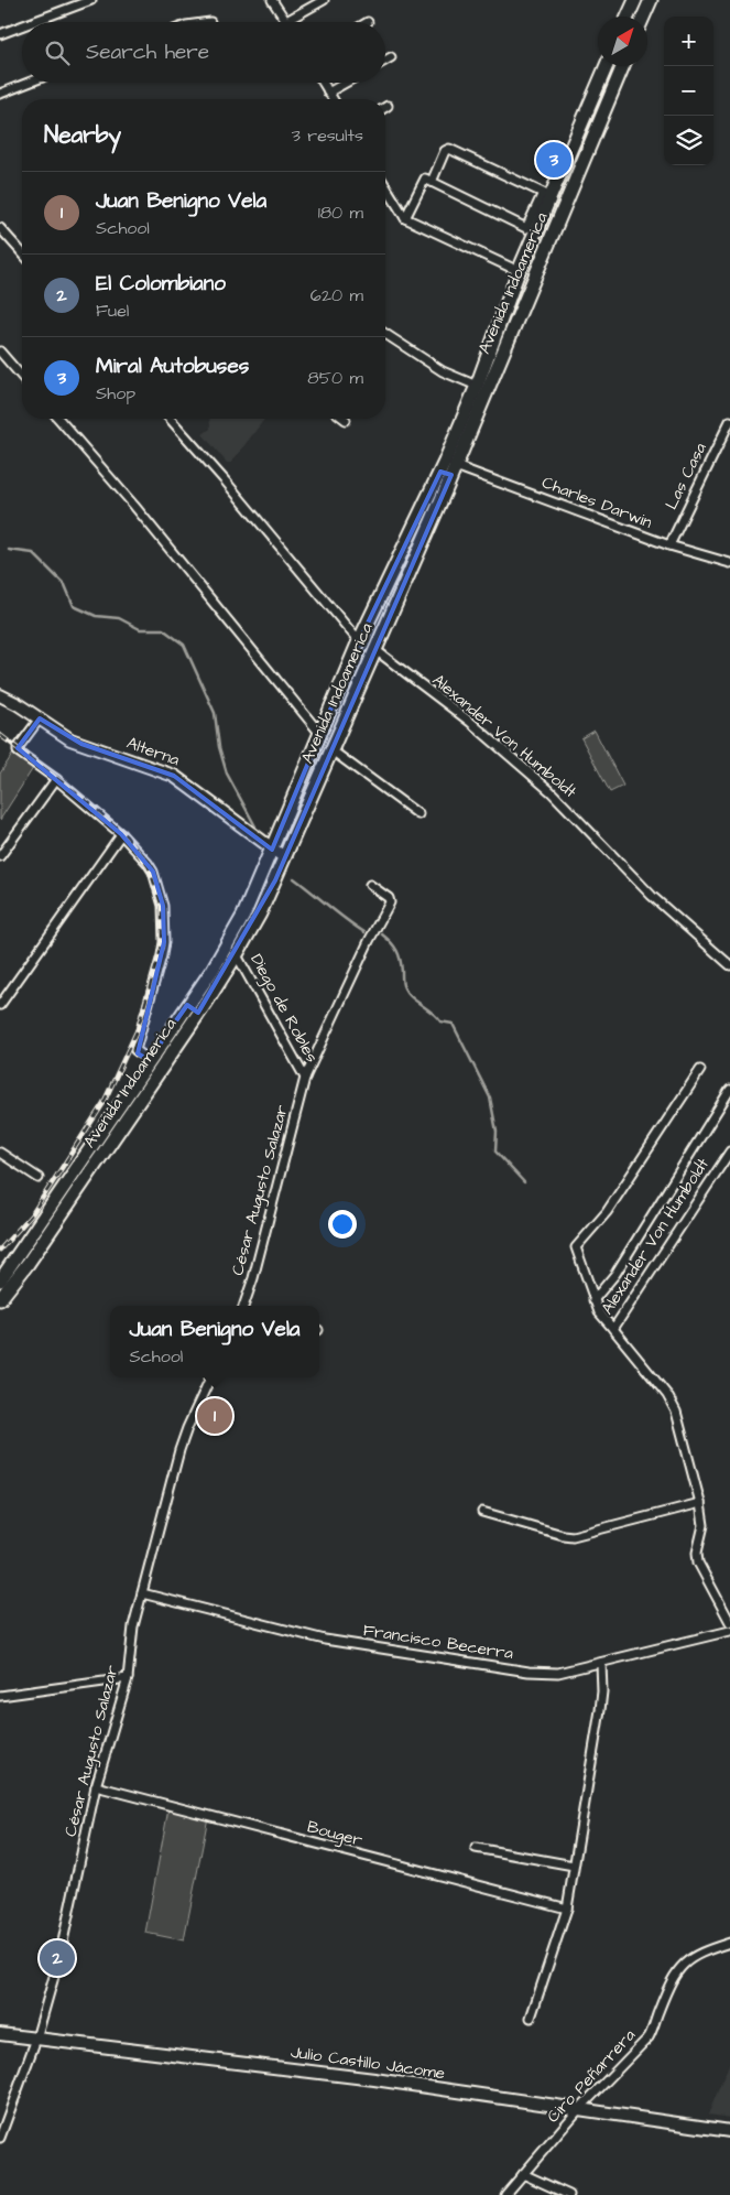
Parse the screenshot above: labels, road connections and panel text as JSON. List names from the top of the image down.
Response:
{
  "streets": {
    "main road": ["Avenida Indoamerica", "Alterna", "Julio Castillo Jácome"],
    "street": [
      "Las Casa",
      "Charles Darwin",
      "Alexander Von Humboldt",
      "Diego de Robles",
      "César Augusto Salazar",
      "Francisco Becerra",
      "Bouger",
      "Ciro Peñarrera"
    ]
  },
  "crossings": [
    ["Avenida Indoamerica", "Charles Darwin"],
    ["Avenida Indoamerica", "Alexander Von Humboldt"],
    ["Avenida Indoamerica", "Alterna"],
    ["Avenida Indoamerica", "Diego de Robles"],
    ["Las Casa", "Charles Darwin"],
    ["Diego de Robles", "César Augusto Salazar"],
    ["César Augusto Salazar", "Francisco Becerra"],
    ["César Augusto Salazar", "Bouger"],
    ["César Augusto Salazar", "Julio Castillo Jácome"],
    ["Julio Castillo Jácome", "Ciro Peñarrera"]
  ],
  "north": "top right",
  "page": {
    "map_buttons": ["+", "−"],
    "search": "Search here",
    "heading": ["Nearby", "3 results"],
    "pins": ["3", "1", "2"],
    "list": [
      {
        "mark": "1",
        "name": "Juan Benigno Vela",
        "note": "School",
        "value": "180 m"
      },
      {
        "mark": "2",
        "name": "El Colombiano",
        "note": "Fuel",
        "value": "620 m"
      },
      {
        "mark": "3",
        "name": "Miral Autobuses",
        "note": "Shop",
        "value": "850 m"
      }
    ],
    "popup": ["Juan Benigno Vela", "School"]
  }
}
